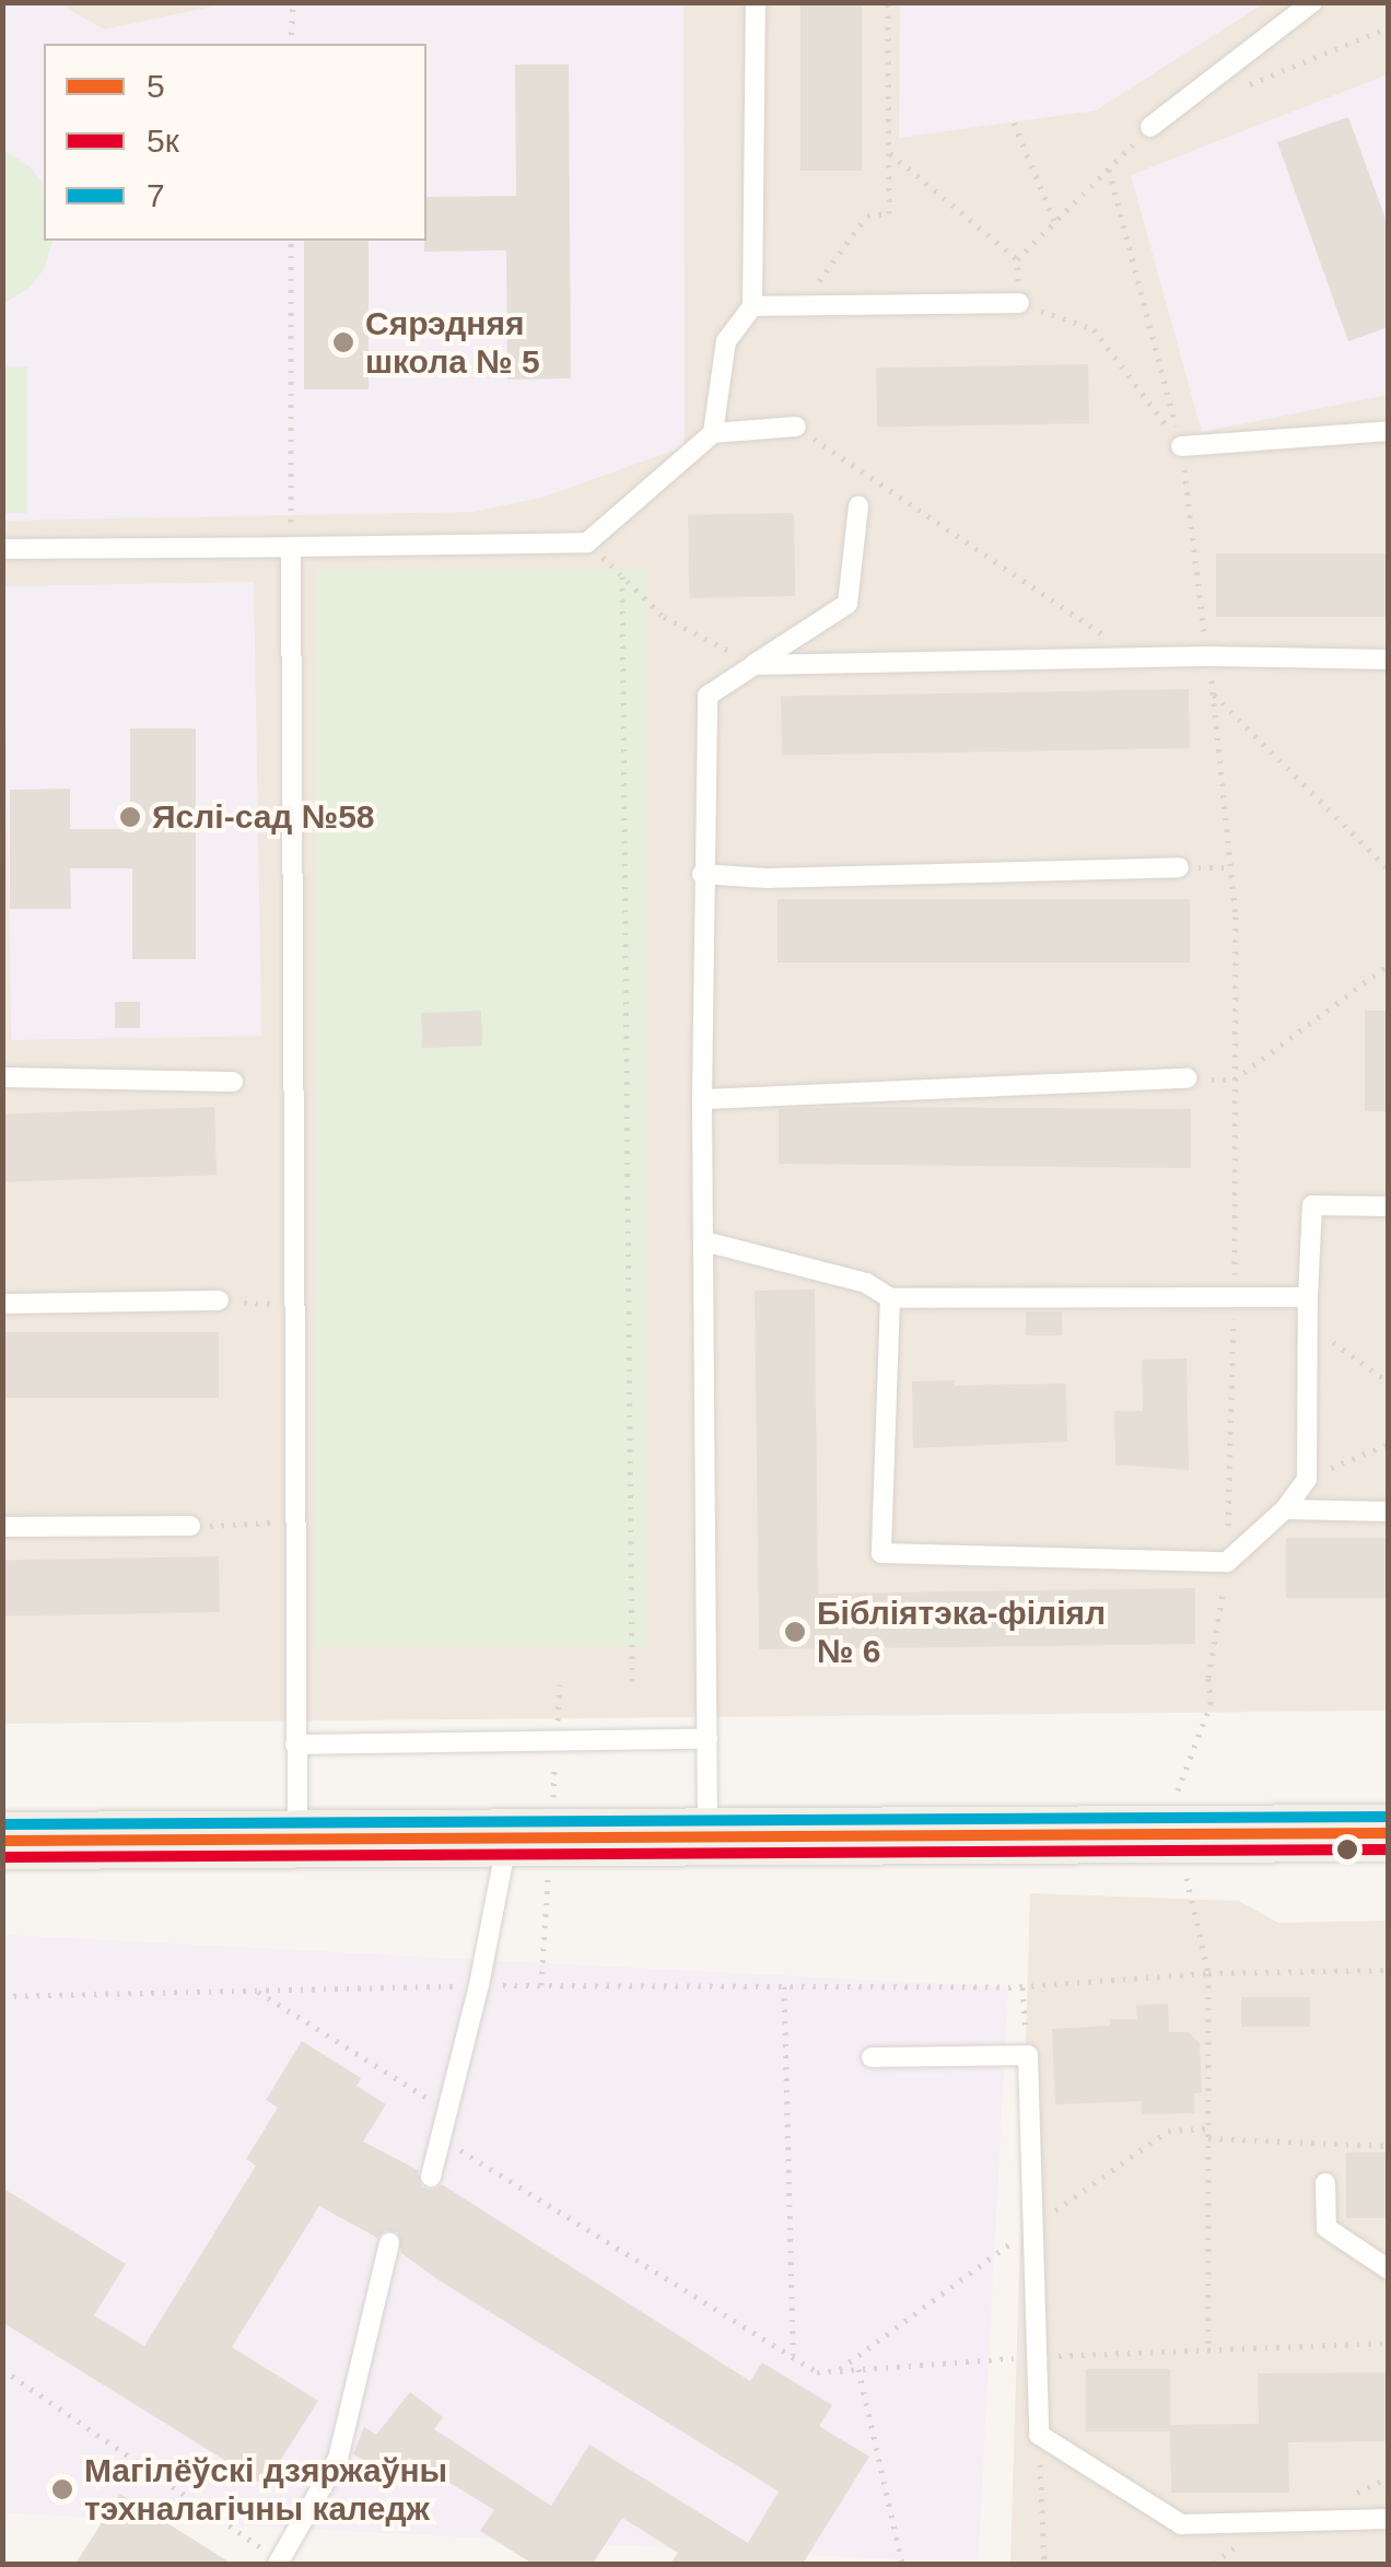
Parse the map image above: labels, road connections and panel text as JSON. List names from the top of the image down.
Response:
{
  "places": [
    "Сярэдняя школа № 5",
    "Яслі-сад №58",
    "Бібліятэка-філіял № 6",
    "Магілёўскі дзяржаўны тэхналагічны каледж"
  ],
  "lines": ["transit line 7", "transit line 5", "transit line 5к"],
  "legend": ["5", "5к", "7"]
}
